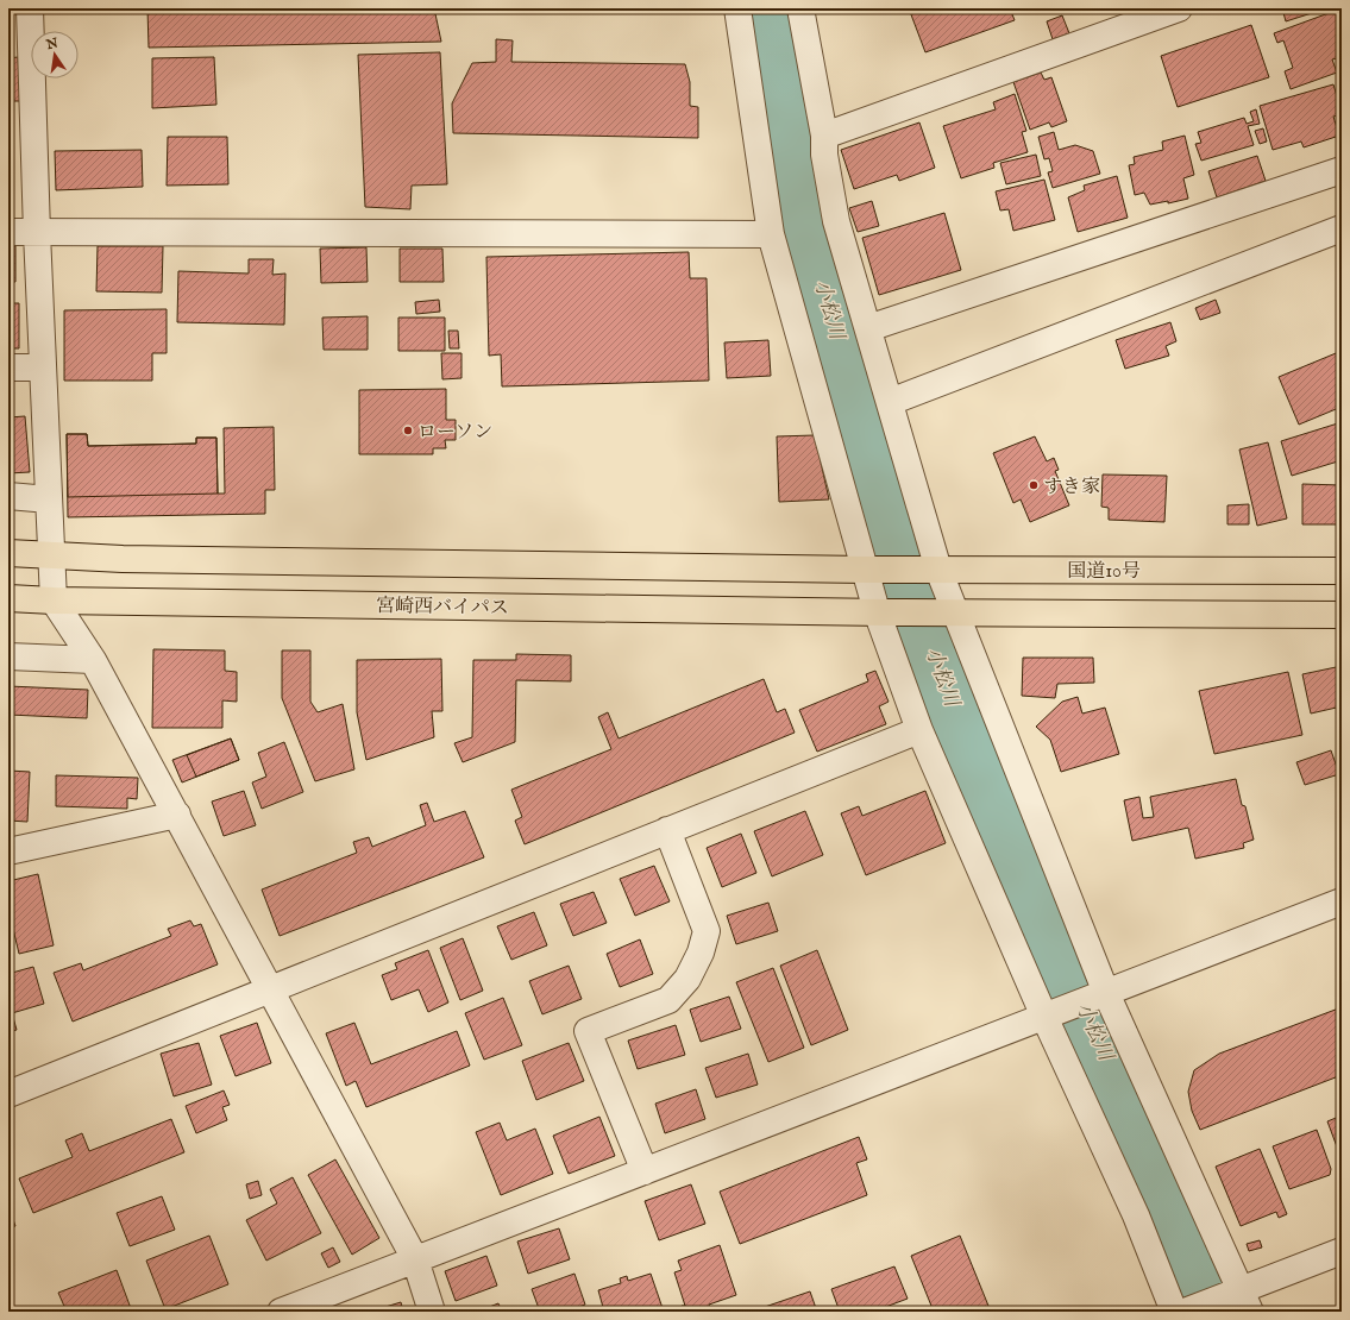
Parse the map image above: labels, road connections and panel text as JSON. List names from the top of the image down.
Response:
{
  "streets": {
    "highway": ["国道10号", "宮崎西バイパス"]
  },
  "water": ["小松川"],
  "places": ["ローソン", "すき家"],
  "north": "top"
}
